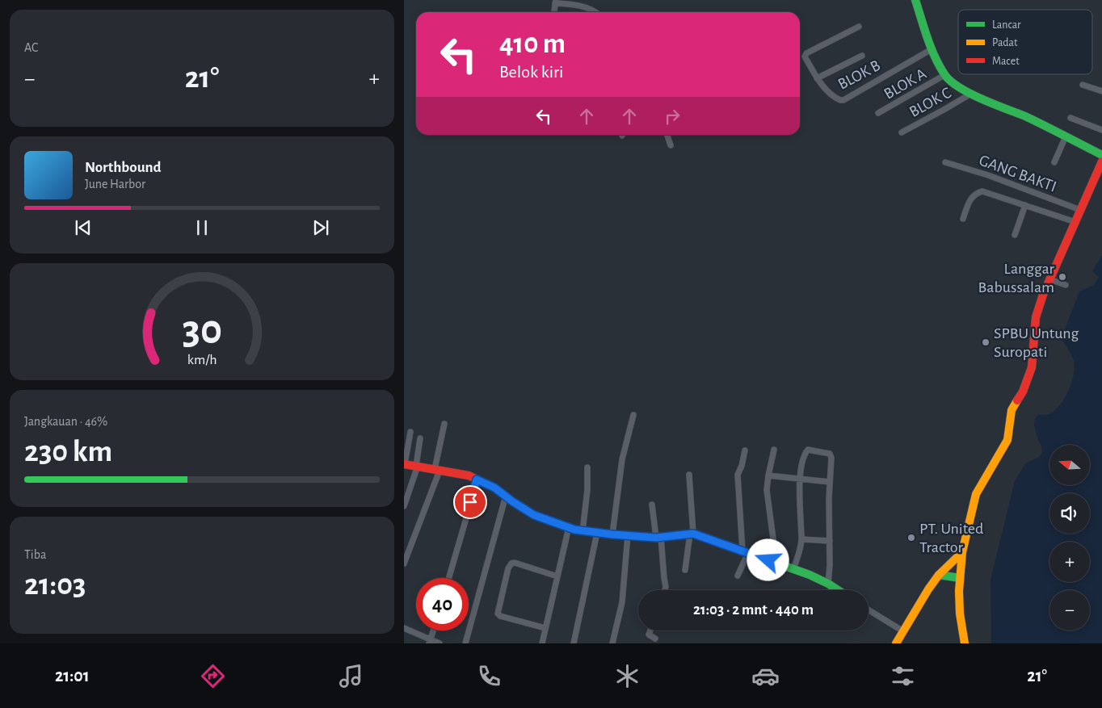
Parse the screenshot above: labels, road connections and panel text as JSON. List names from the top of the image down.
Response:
{
  "streets": {
    "street": [
      "BLOK B",
      "BLOK A",
      "BLOK C",
      "GANG BAKTI"
    ]
  },
  "places": ["Langgar Babussalam", "SPBU Untung Suropati", "PT. United Tractor"],
  "legend": ["Lancar", "Padat", "Macet"],
  "north": "left",
  "page": {
    "tile": [
      "AC",
      ["Jangkauan · 46%", "230 km"],
      ["Tiba", "21:03"]
    ],
    "turn": ["410 m", "Belok kiri"],
    "heat": ["−", "21°", "+"],
    "song": ["Northbound", "June Harbor"],
    "map_buttons": ["+", "−"],
    "limit": "40",
    "trip": "21:03 · 2 mnt · 440 m",
    "tabs": ["21:01", "21°"],
    "gauge": ["30", "km/h"]
  }
}
